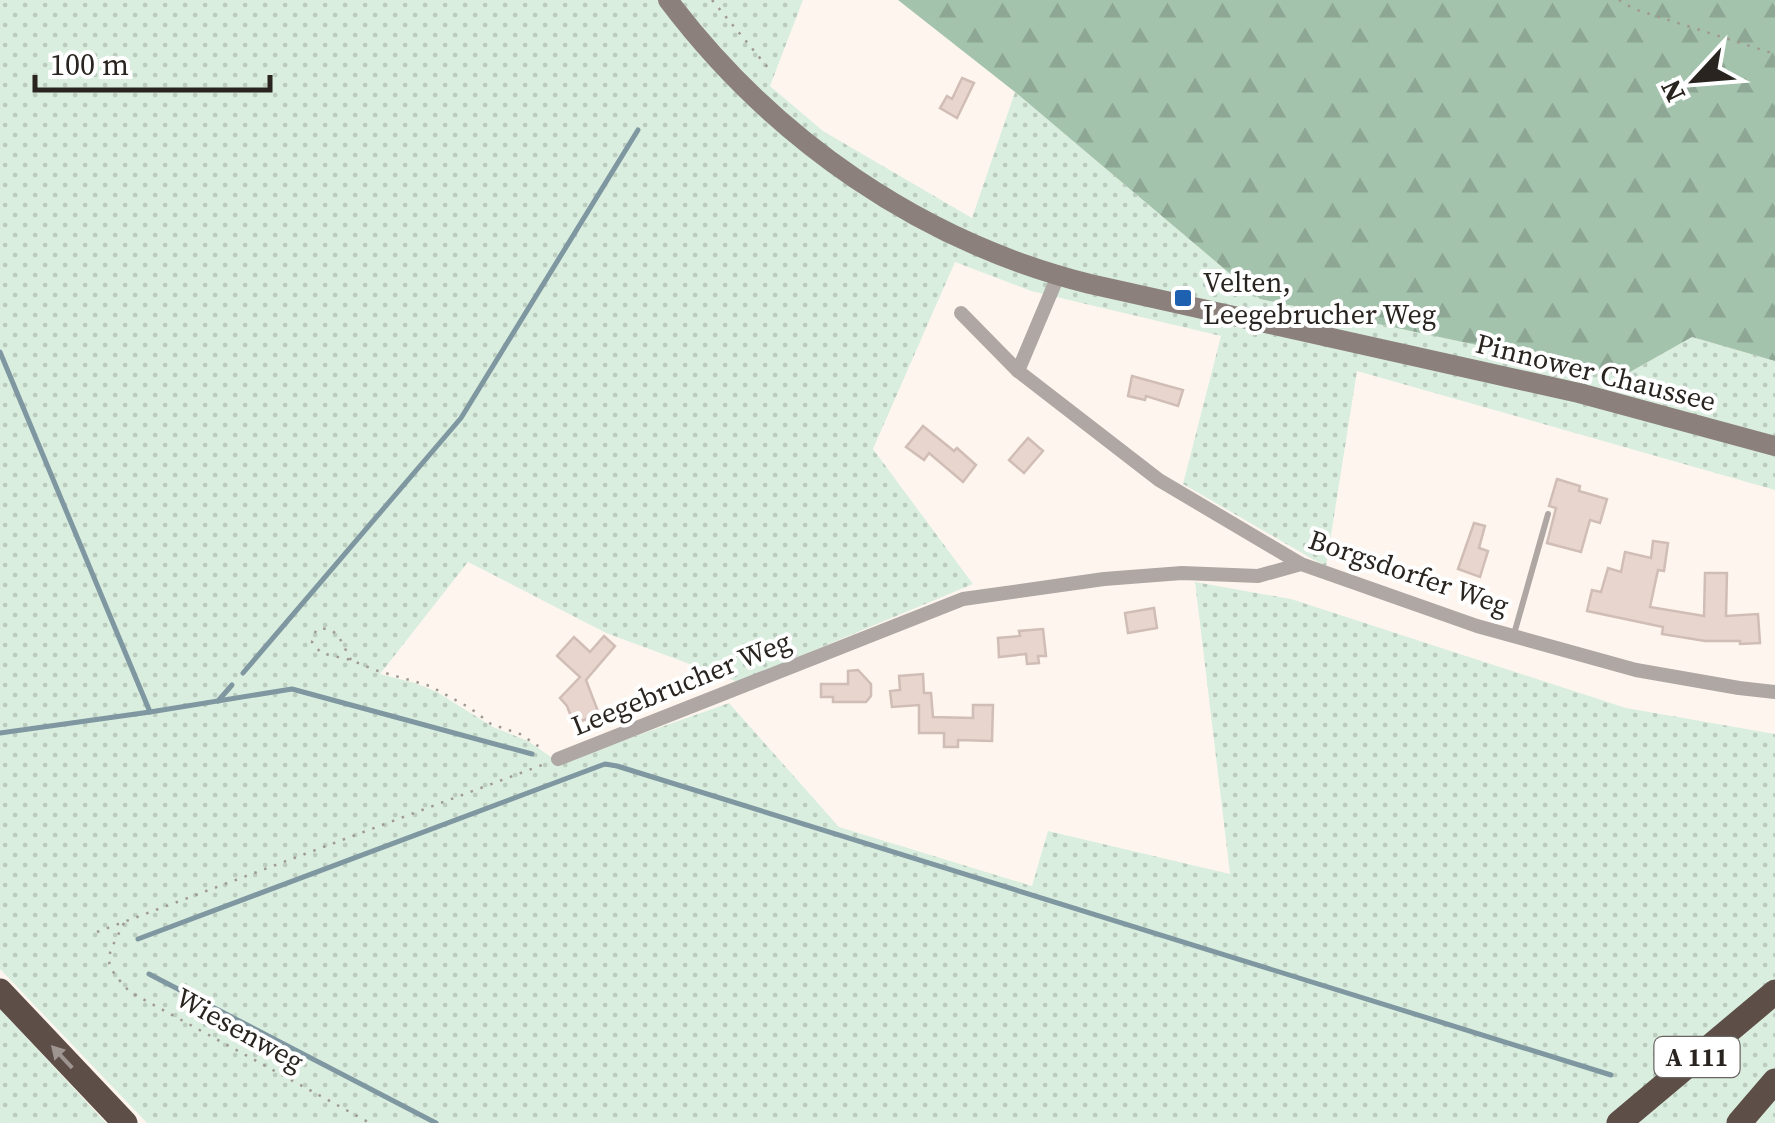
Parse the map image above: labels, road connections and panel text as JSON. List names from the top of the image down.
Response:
{
  "streets": {
    "highway": ["A 111"],
    "main road": ["Pinnower Chaussee"],
    "street": ["Borgsdorfer Weg", "Leegebrucher Weg"],
    "path": ["Wiesenweg"]
  },
  "crossings": [
    ["Borgsdorfer Weg", "Leegebrucher Weg"],
    ["Leegebrucher Weg", "Wiesenweg"]
  ],
  "places": {
    "transit": ["Velten, Leegebrucher Weg"]
  },
  "scale_bar": "100 m",
  "north": "bottom left"
}
